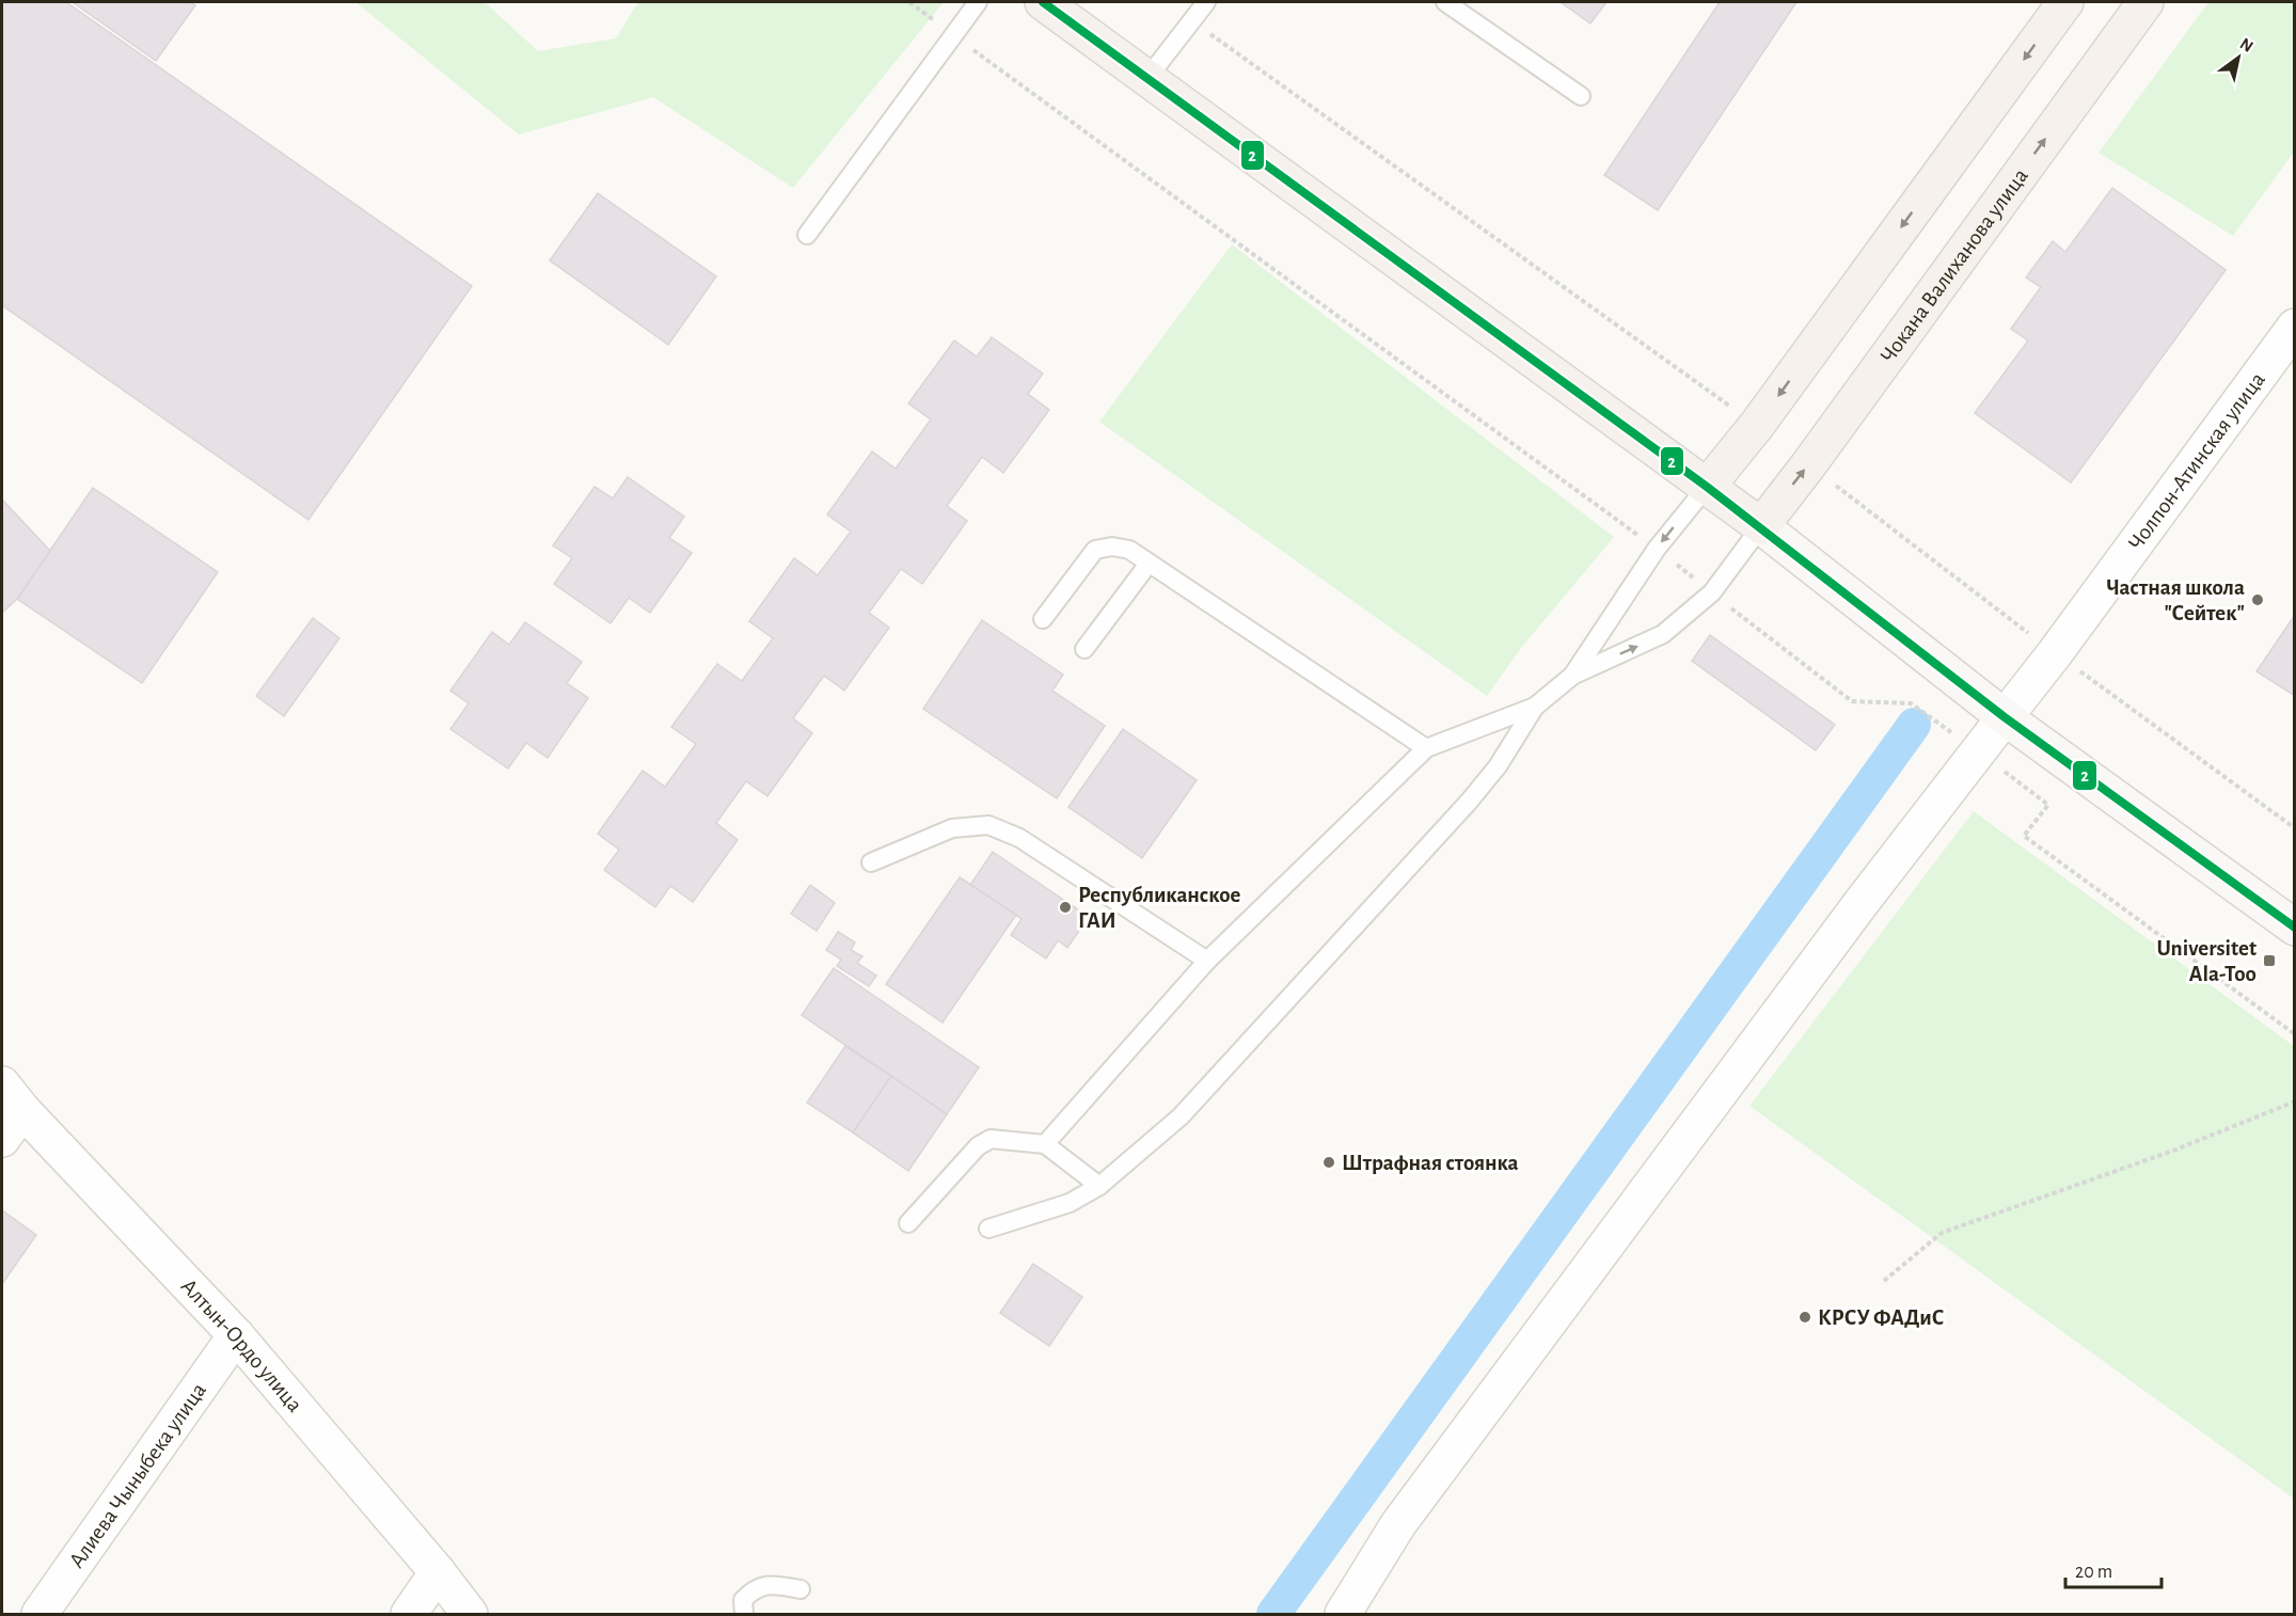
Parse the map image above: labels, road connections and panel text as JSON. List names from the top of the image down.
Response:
{
  "streets": {
    "main road": ["Чокана Валиханова улица"],
    "street": ["Чолпон-Атинская улица", "Алтын-Ордо улица", "Алиева Чыныбека улица"]
  },
  "crossings": [
    ["Алтын-Ордо улица", "Алиева Чыныбека улица"]
  ],
  "places": {
    "other": [
      "Частная школа \"Сейтек\"",
      "Республиканское ГАИ",
      "Штрафная стоянка",
      "КРСУ ФАДиС"
    ],
    "transit": ["Universitet Ala-Too"]
  },
  "lines": ["transit line 2"],
  "scale_bar": "20 m",
  "north": "top right"
}
